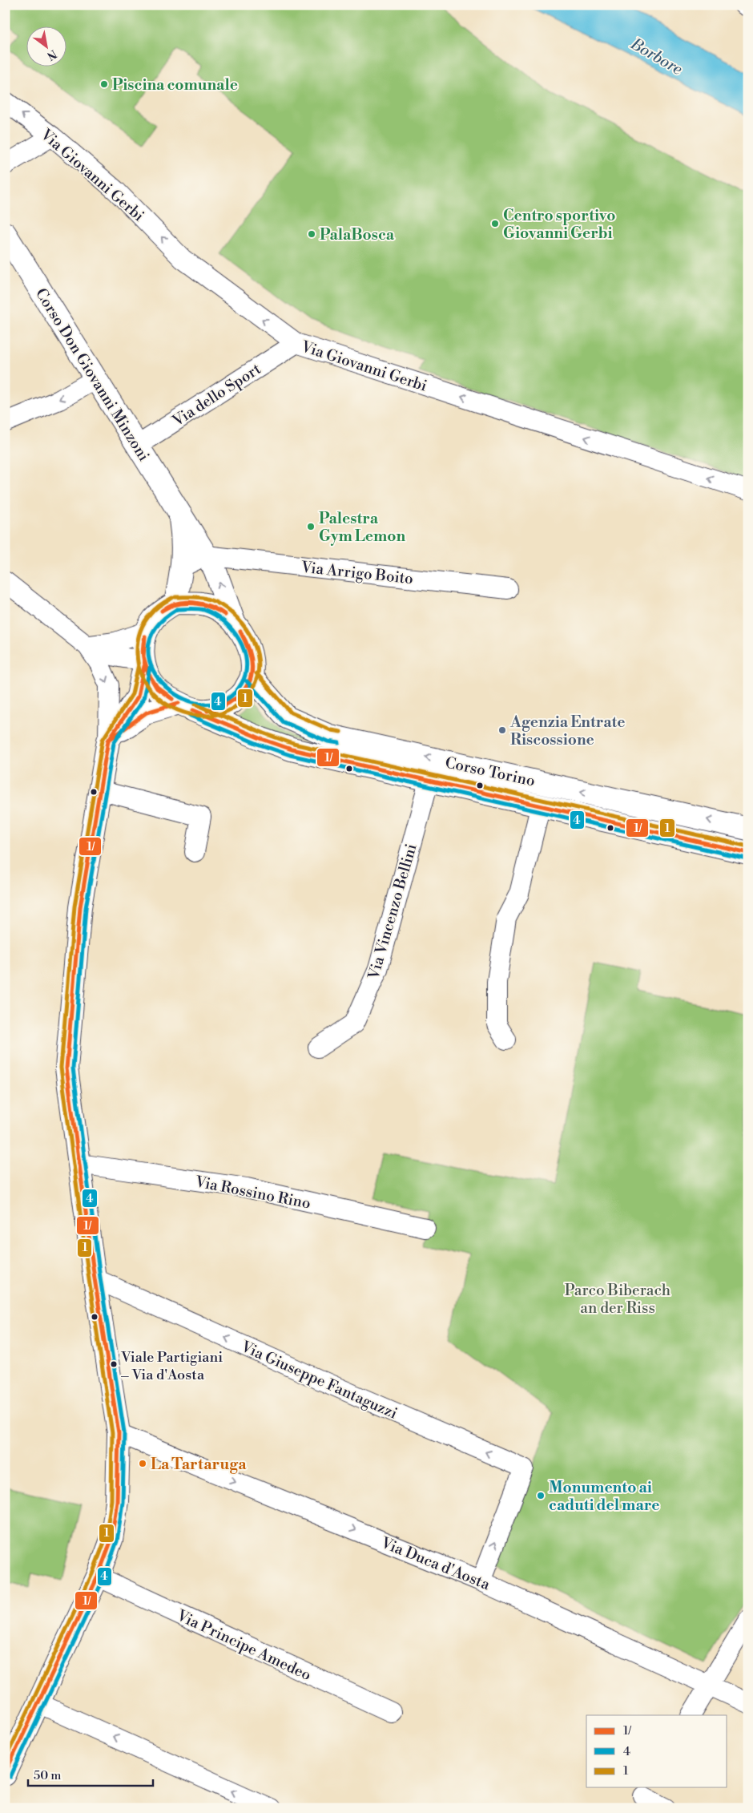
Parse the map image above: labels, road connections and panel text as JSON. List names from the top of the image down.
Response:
{
  "streets": {
    "main road": ["Corso Don Giovanni Minzoni", "Corso Torino"],
    "street": [
      "Via Giovanni Gerbi",
      "Via dello Sport",
      "Via Arrigo Boito",
      "Via Vincenzo Bellini",
      "Via Rossino Rino",
      "Via Giuseppe Fantaguzzi",
      "Via Duca d'Aosta",
      "Via Principe Amedeo"
    ]
  },
  "crossings": [
    ["Via Giovanni Gerbi", "Via dello Sport"],
    ["Corso Don Giovanni Minzoni", "Via dello Sport"],
    ["Corso Don Giovanni Minzoni", "Via Arrigo Boito"],
    ["Corso Don Giovanni Minzoni", "Corso Torino"],
    ["Corso Torino", "Via Vincenzo Bellini"],
    ["Via Giuseppe Fantaguzzi", "Via Duca d'Aosta"]
  ],
  "one_way": ["Via Giovanni Gerbi", "Via Giuseppe Fantaguzzi", "Via Duca d'Aosta"],
  "water": ["Borbore"],
  "parks": ["Parco Biberach an der Riss"],
  "places": [
    "Piscina comunale",
    "Centro sportivo Giovanni Gerbi",
    "PalaBosca",
    "Palestra Gym Lemon",
    "Agenzia Entrate Riscossione",
    "Viale Partigiani – Via d'Aosta",
    "La Tartaruga",
    "Monumento ai caduti del mare"
  ],
  "lines": ["transit line 1", "transit line 1/", "transit line 4"],
  "legend": ["1/", "4", "1"],
  "scale_bar": "50 m",
  "north": "bottom right"
}
